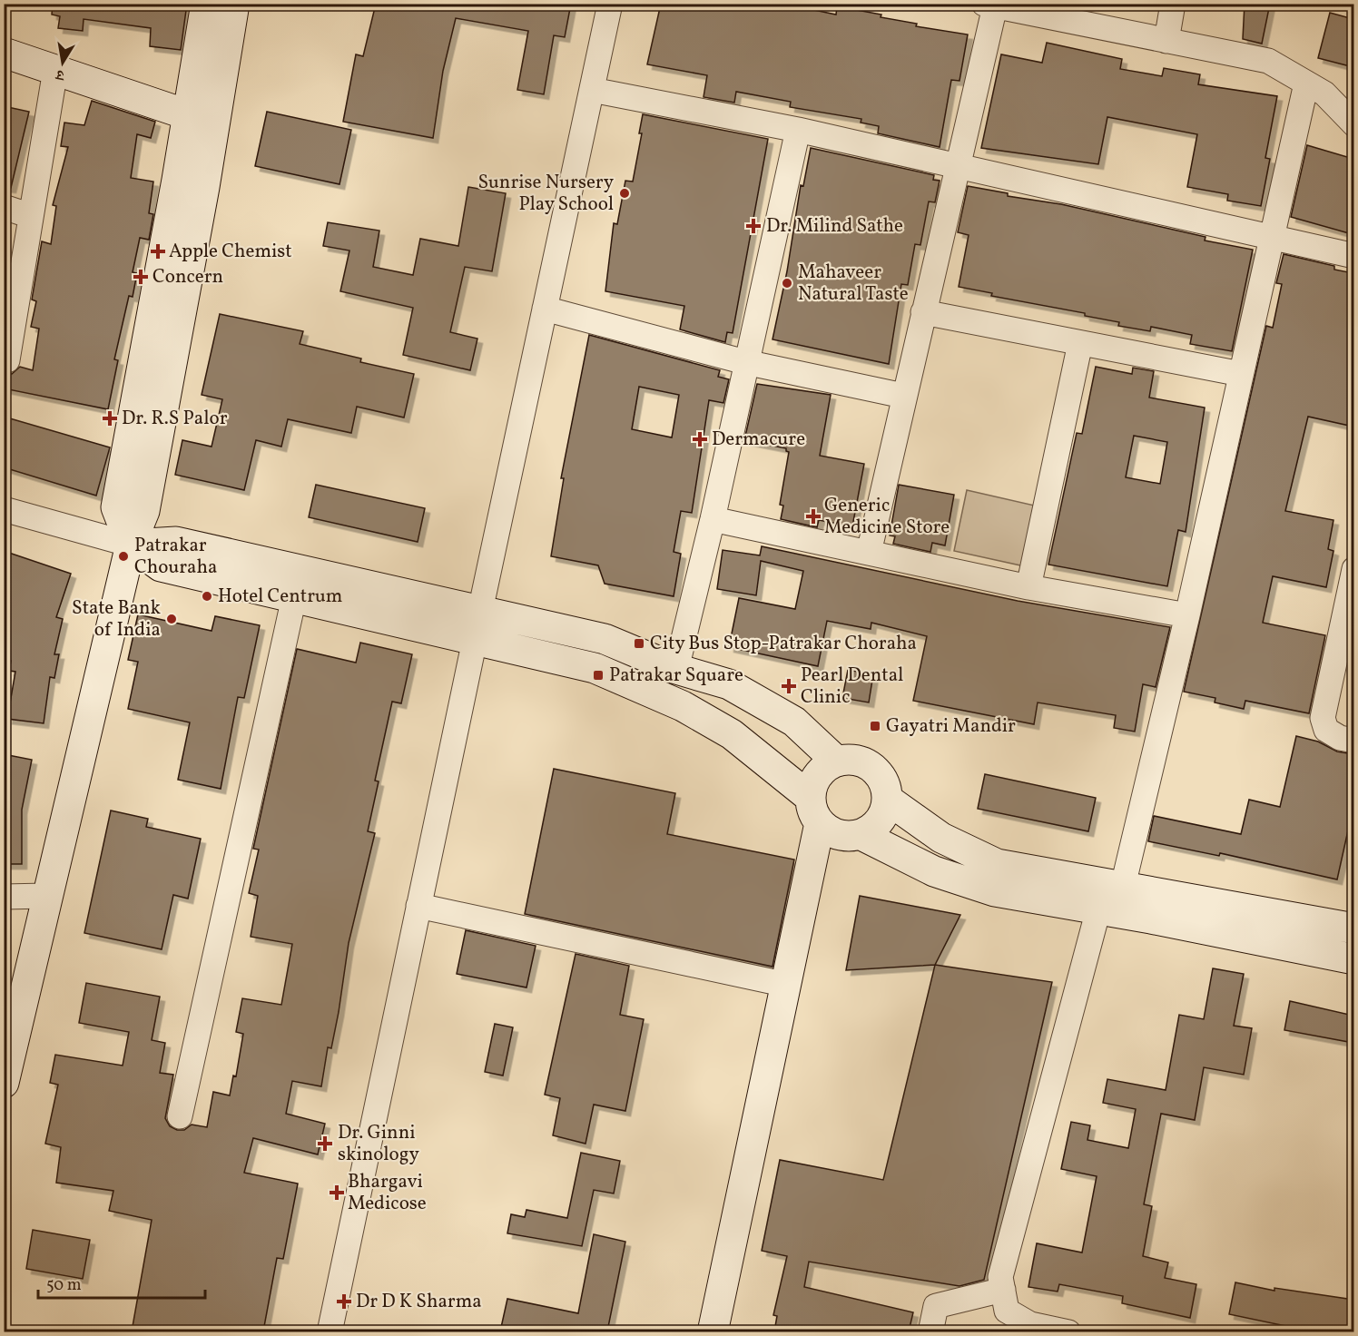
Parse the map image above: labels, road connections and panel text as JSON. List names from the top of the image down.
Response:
{
  "places": {
    "other": [
      "Sunrise Nursery Play School",
      "Mahaveer Natural Taste",
      "Patrakar Chouraha",
      "Hotel Centrum",
      "State Bank of India"
    ],
    "health": [
      "Dr. Milind Sathe",
      "Apple Chemist",
      "Concern",
      "Dr. R.S Palor",
      "Dermacure",
      "Generic Medicine Store",
      "Pearl Dental Clinic",
      "Dr. Ginni skinology",
      "Bhargavi Medicose",
      "Dr D K Sharma"
    ],
    "transit": ["City Bus Stop-Patrakar Choraha", "Patrakar Square", "Gayatri Mandir"]
  },
  "scale_bar": "50 m",
  "north": "bottom"
}
